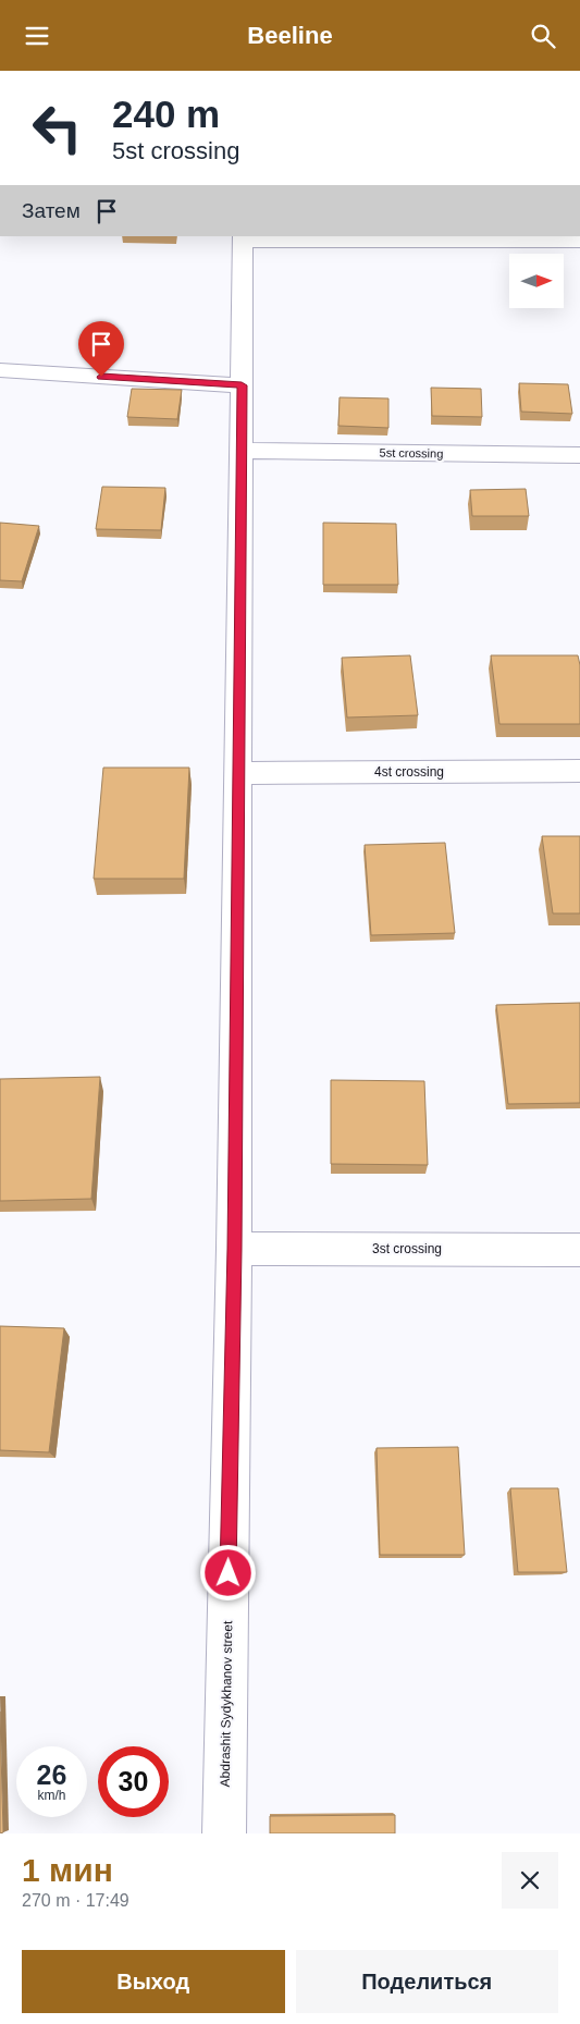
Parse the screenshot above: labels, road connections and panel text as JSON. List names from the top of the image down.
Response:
{
  "streets": {
    "street": [
      "5st crossing",
      "4st crossing",
      "3st crossing",
      "Abdrashit Sydykhanov street"
    ]
  },
  "crossings": [
    ["5st crossing", "Abdrashit Sydykhanov street"],
    ["4st crossing", "Abdrashit Sydykhanov street"],
    ["3st crossing", "Abdrashit Sydykhanov street"]
  ],
  "north": "right",
  "page": {
    "header": "Beeline",
    "turn": ["240 m", "5st crossing"],
    "then": "Затем",
    "speed": "26 km/h",
    "limit": "30",
    "heading": ["1 мин", "270 m · 17:49"],
    "buttons": ["Выход", "Поделиться"]
  }
}
